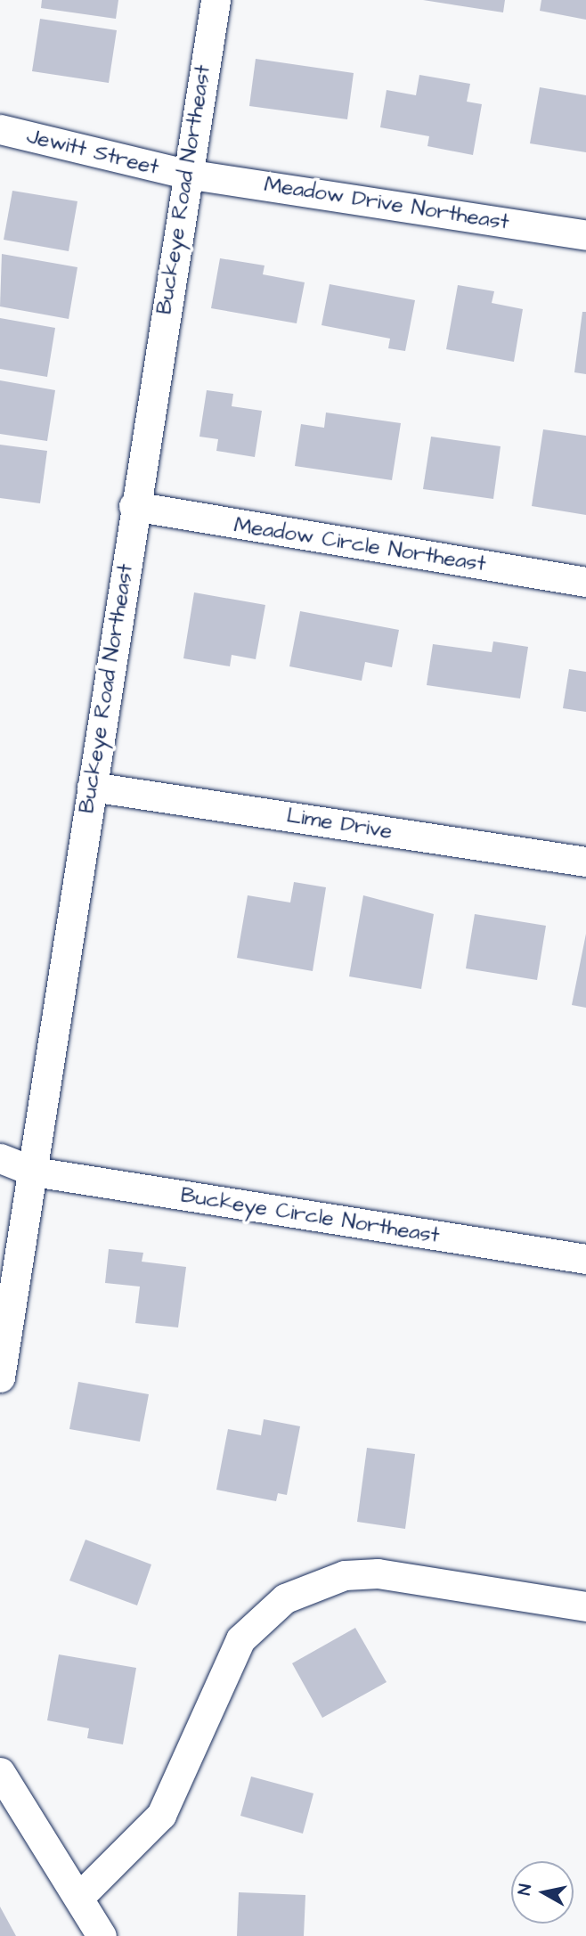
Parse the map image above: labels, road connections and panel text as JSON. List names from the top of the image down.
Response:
{
  "streets": {
    "street": [
      "Jewitt Street",
      "Buckeye Road Northeast",
      "Meadow Drive Northeast",
      "Meadow Circle Northeast",
      "Lime Drive",
      "Buckeye Circle Northeast"
    ]
  },
  "crossings": [
    ["Jewitt Street", "Buckeye Road Northeast"],
    ["Jewitt Street", "Meadow Drive Northeast"],
    ["Buckeye Road Northeast", "Meadow Drive Northeast"],
    ["Buckeye Road Northeast", "Meadow Circle Northeast"],
    ["Buckeye Road Northeast", "Lime Drive"],
    ["Buckeye Road Northeast", "Buckeye Circle Northeast"]
  ],
  "north": "left"
}
